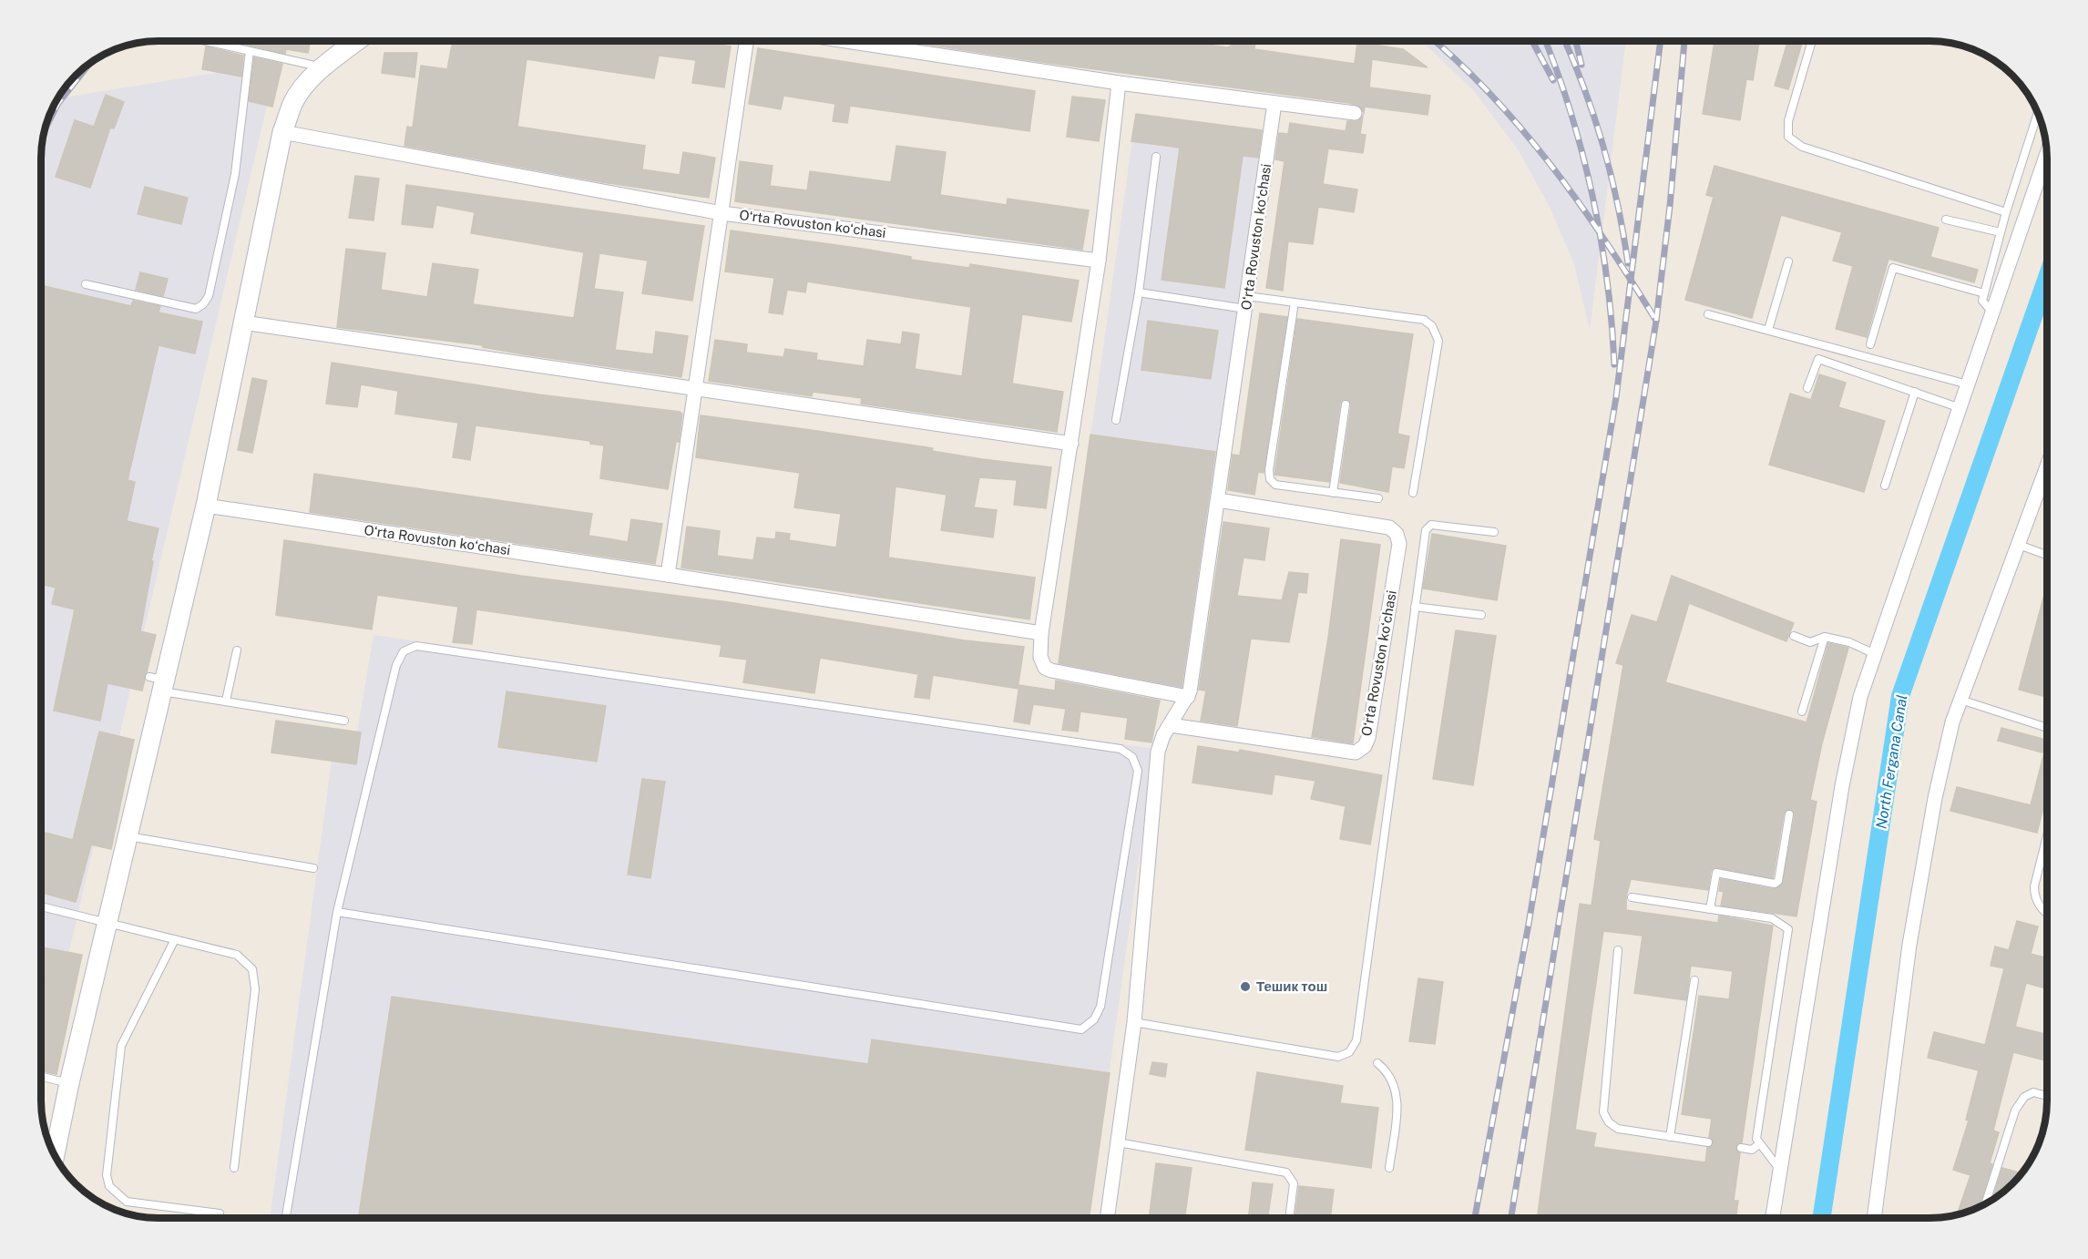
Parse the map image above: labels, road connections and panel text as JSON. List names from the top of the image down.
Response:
{
  "streets": {
    "street": ["Oʻrta Rovuston koʻchasi"]
  },
  "water": ["North Fergana Canal"],
  "places": ["Тешик тош"]
}
